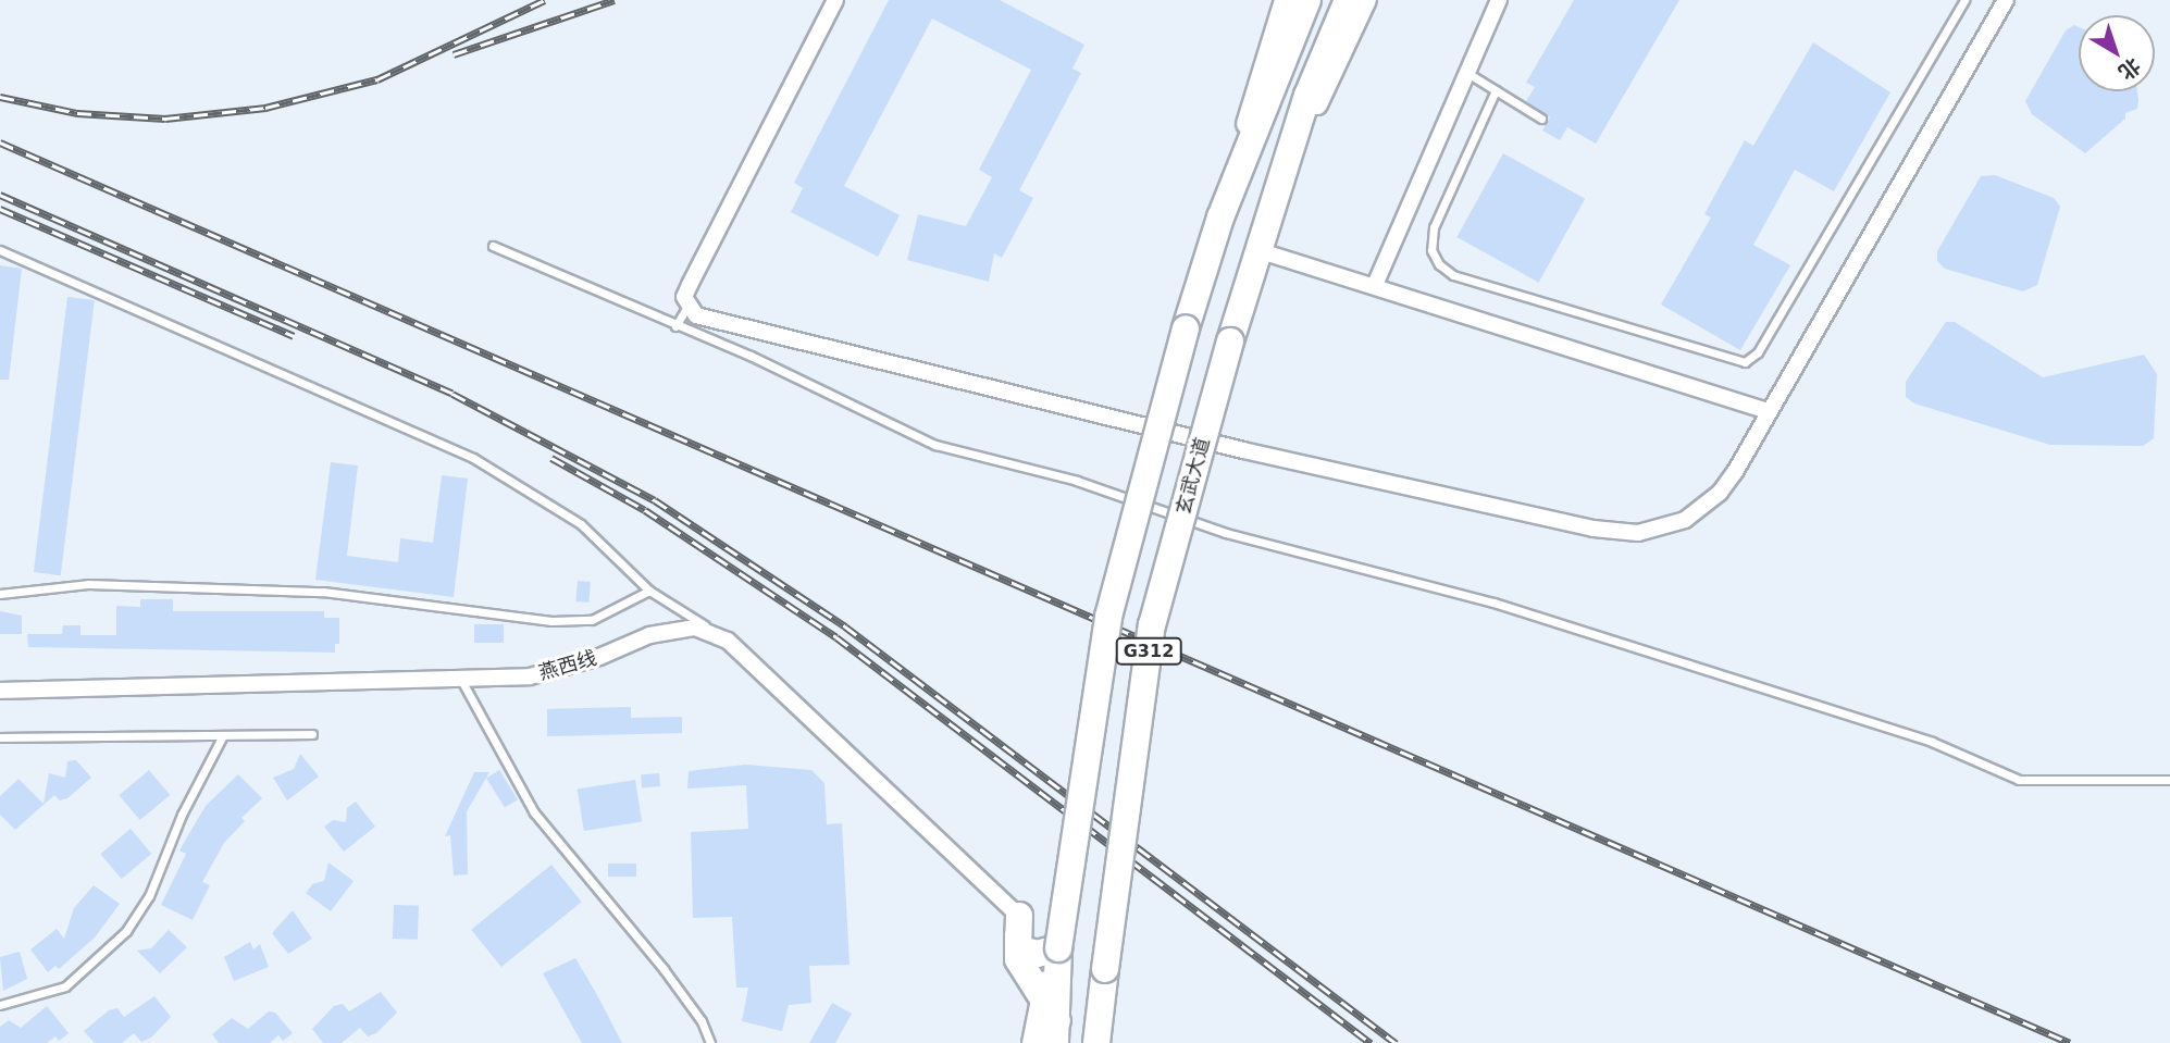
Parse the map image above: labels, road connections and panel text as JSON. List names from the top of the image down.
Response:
{
  "streets": {
    "highway": ["玄武大道", "G312"],
    "street": ["燕西线"]
  },
  "crossings": [
    ["玄武大道", "G312"]
  ],
  "north": "bottom right"
}
